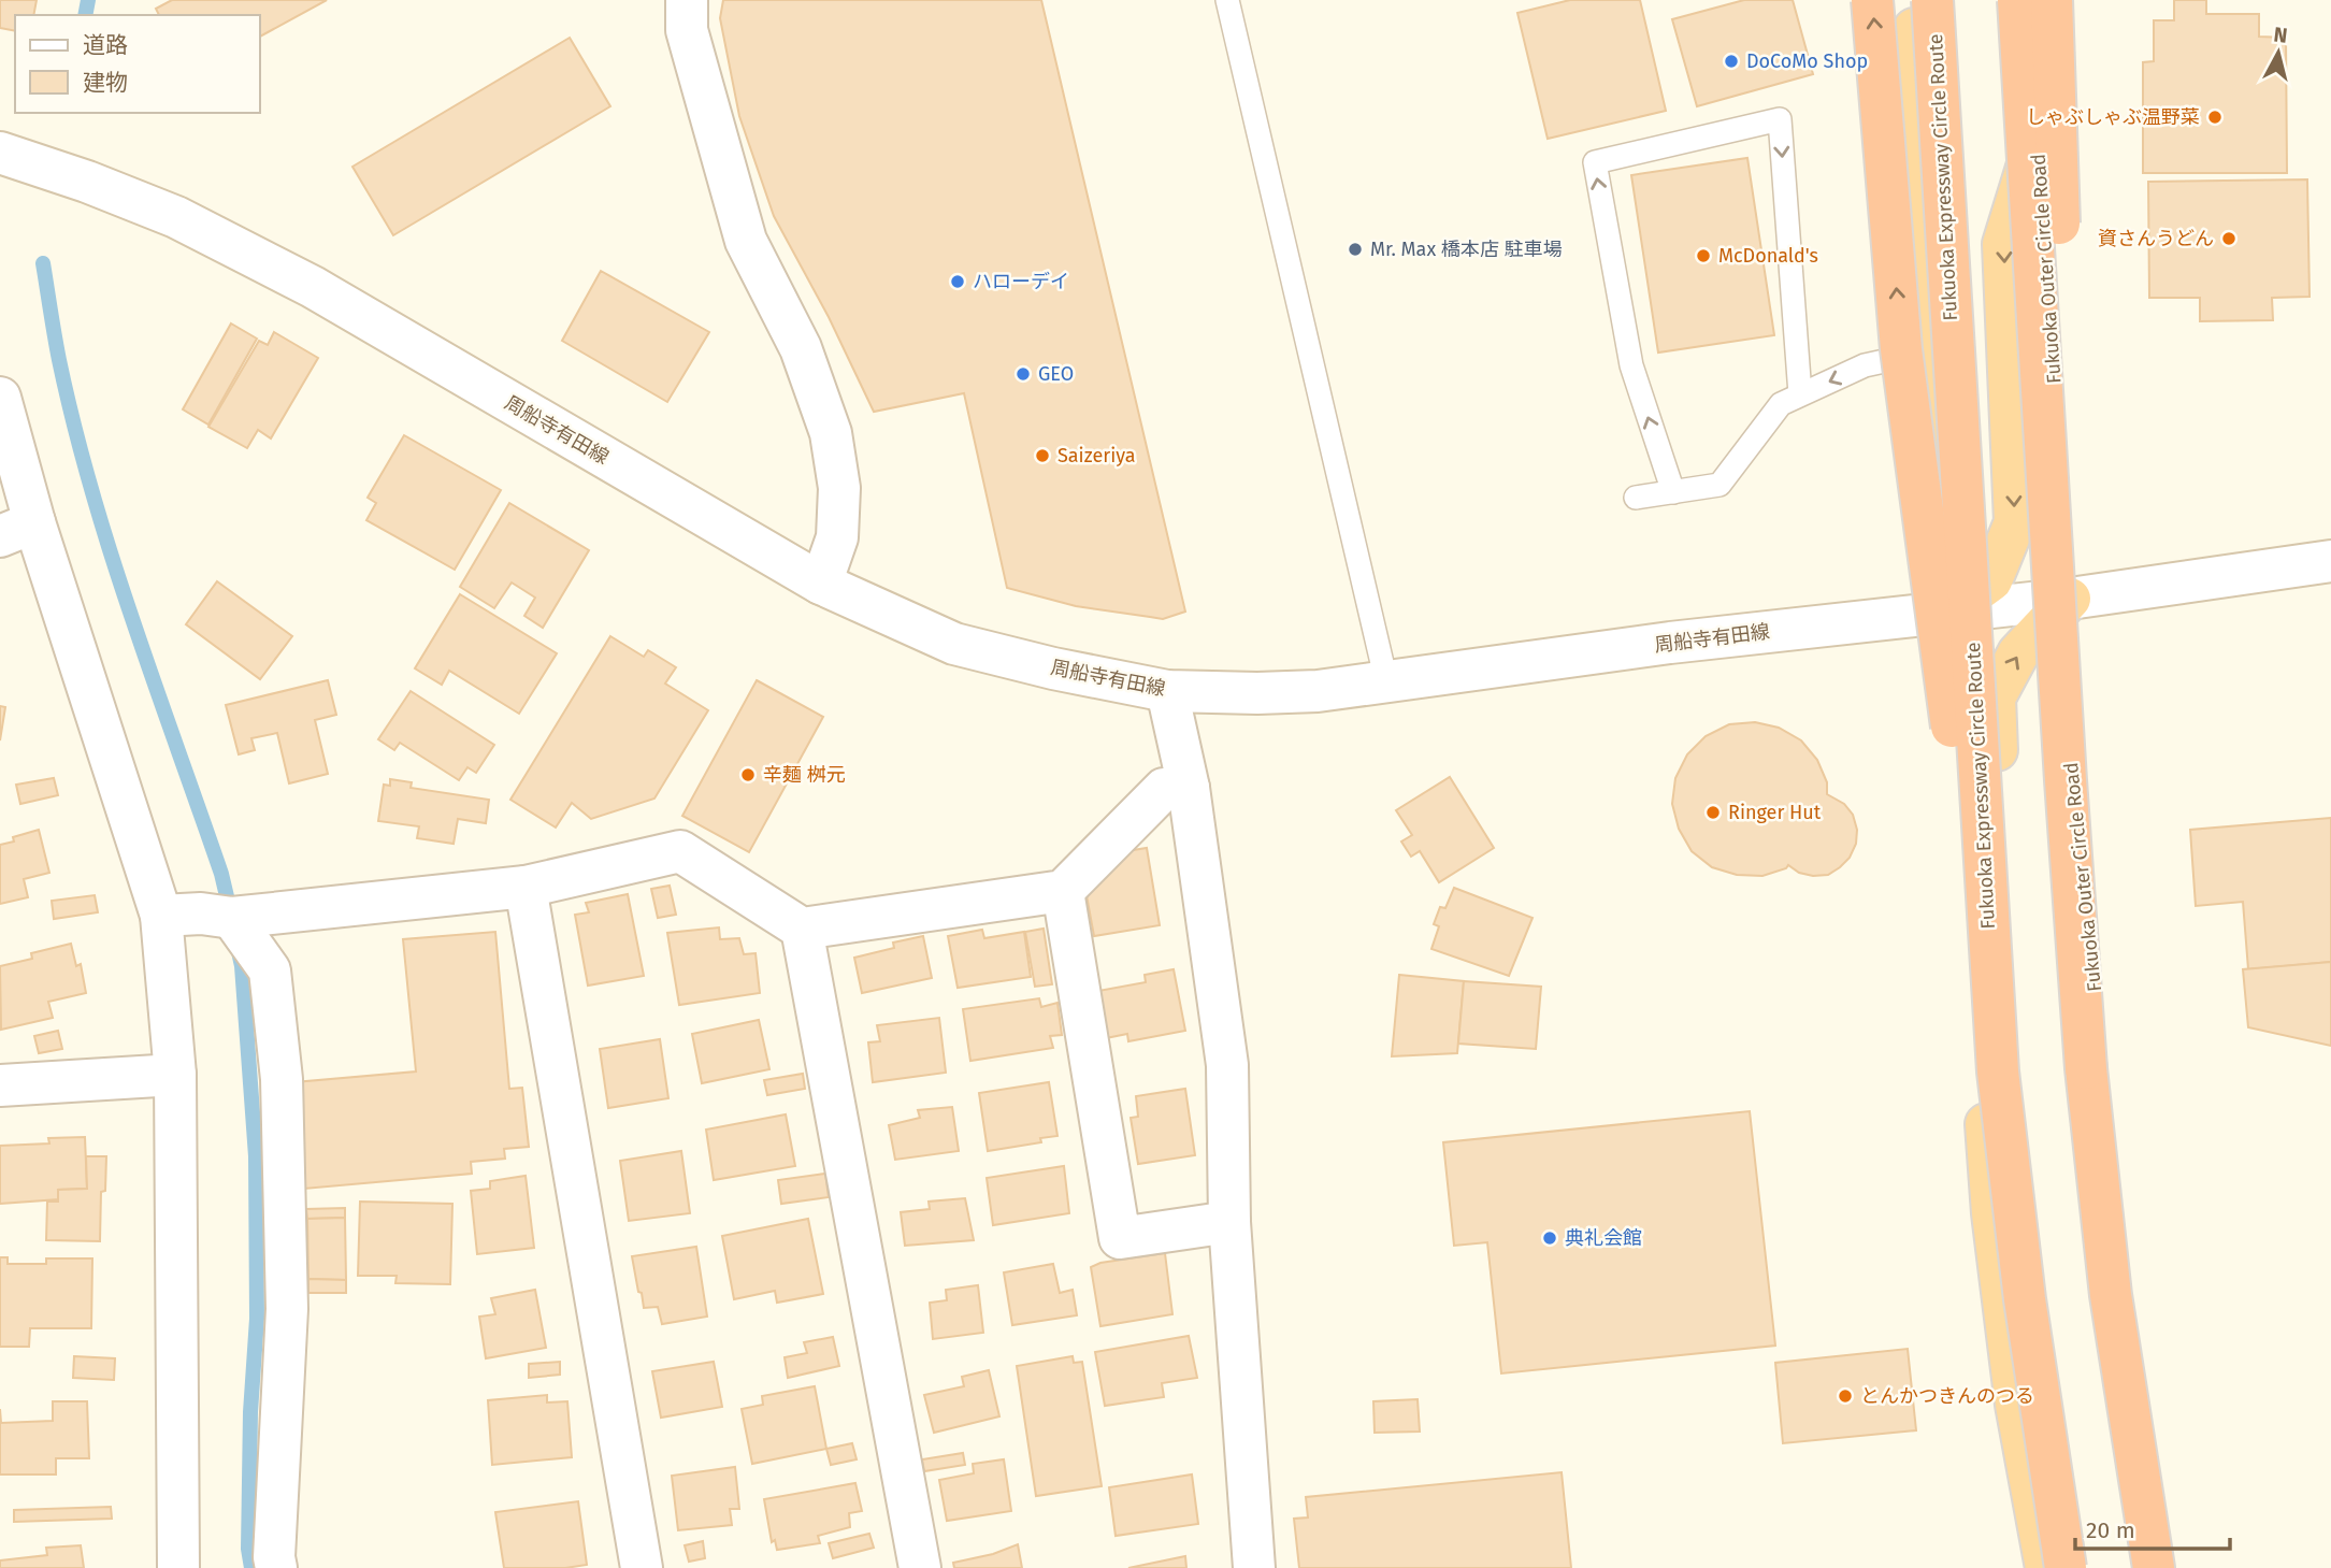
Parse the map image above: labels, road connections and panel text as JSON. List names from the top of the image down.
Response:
{
  "streets": {
    "highway": ["Fukuoka Expressway Circle Route", "Fukuoka Outer Circle Road"],
    "street": ["周船寺有田線"]
  },
  "crossings": [
    ["Fukuoka Outer Circle Road", "周船寺有田線"]
  ],
  "places": [
    "DoCoMo Shop",
    "しゃぶしゃぶ温野菜",
    "資さんうどん",
    "Mr. Max 橋本店 駐車場",
    "McDonald's",
    "ハローデイ",
    "GEO",
    "Saizeriya",
    "辛麺 桝元",
    "Ringer Hut",
    "典礼会館",
    "とんかつきんのつる"
  ],
  "legend": ["道路", "建物"],
  "scale_bar": "20 m",
  "north": "top"
}
